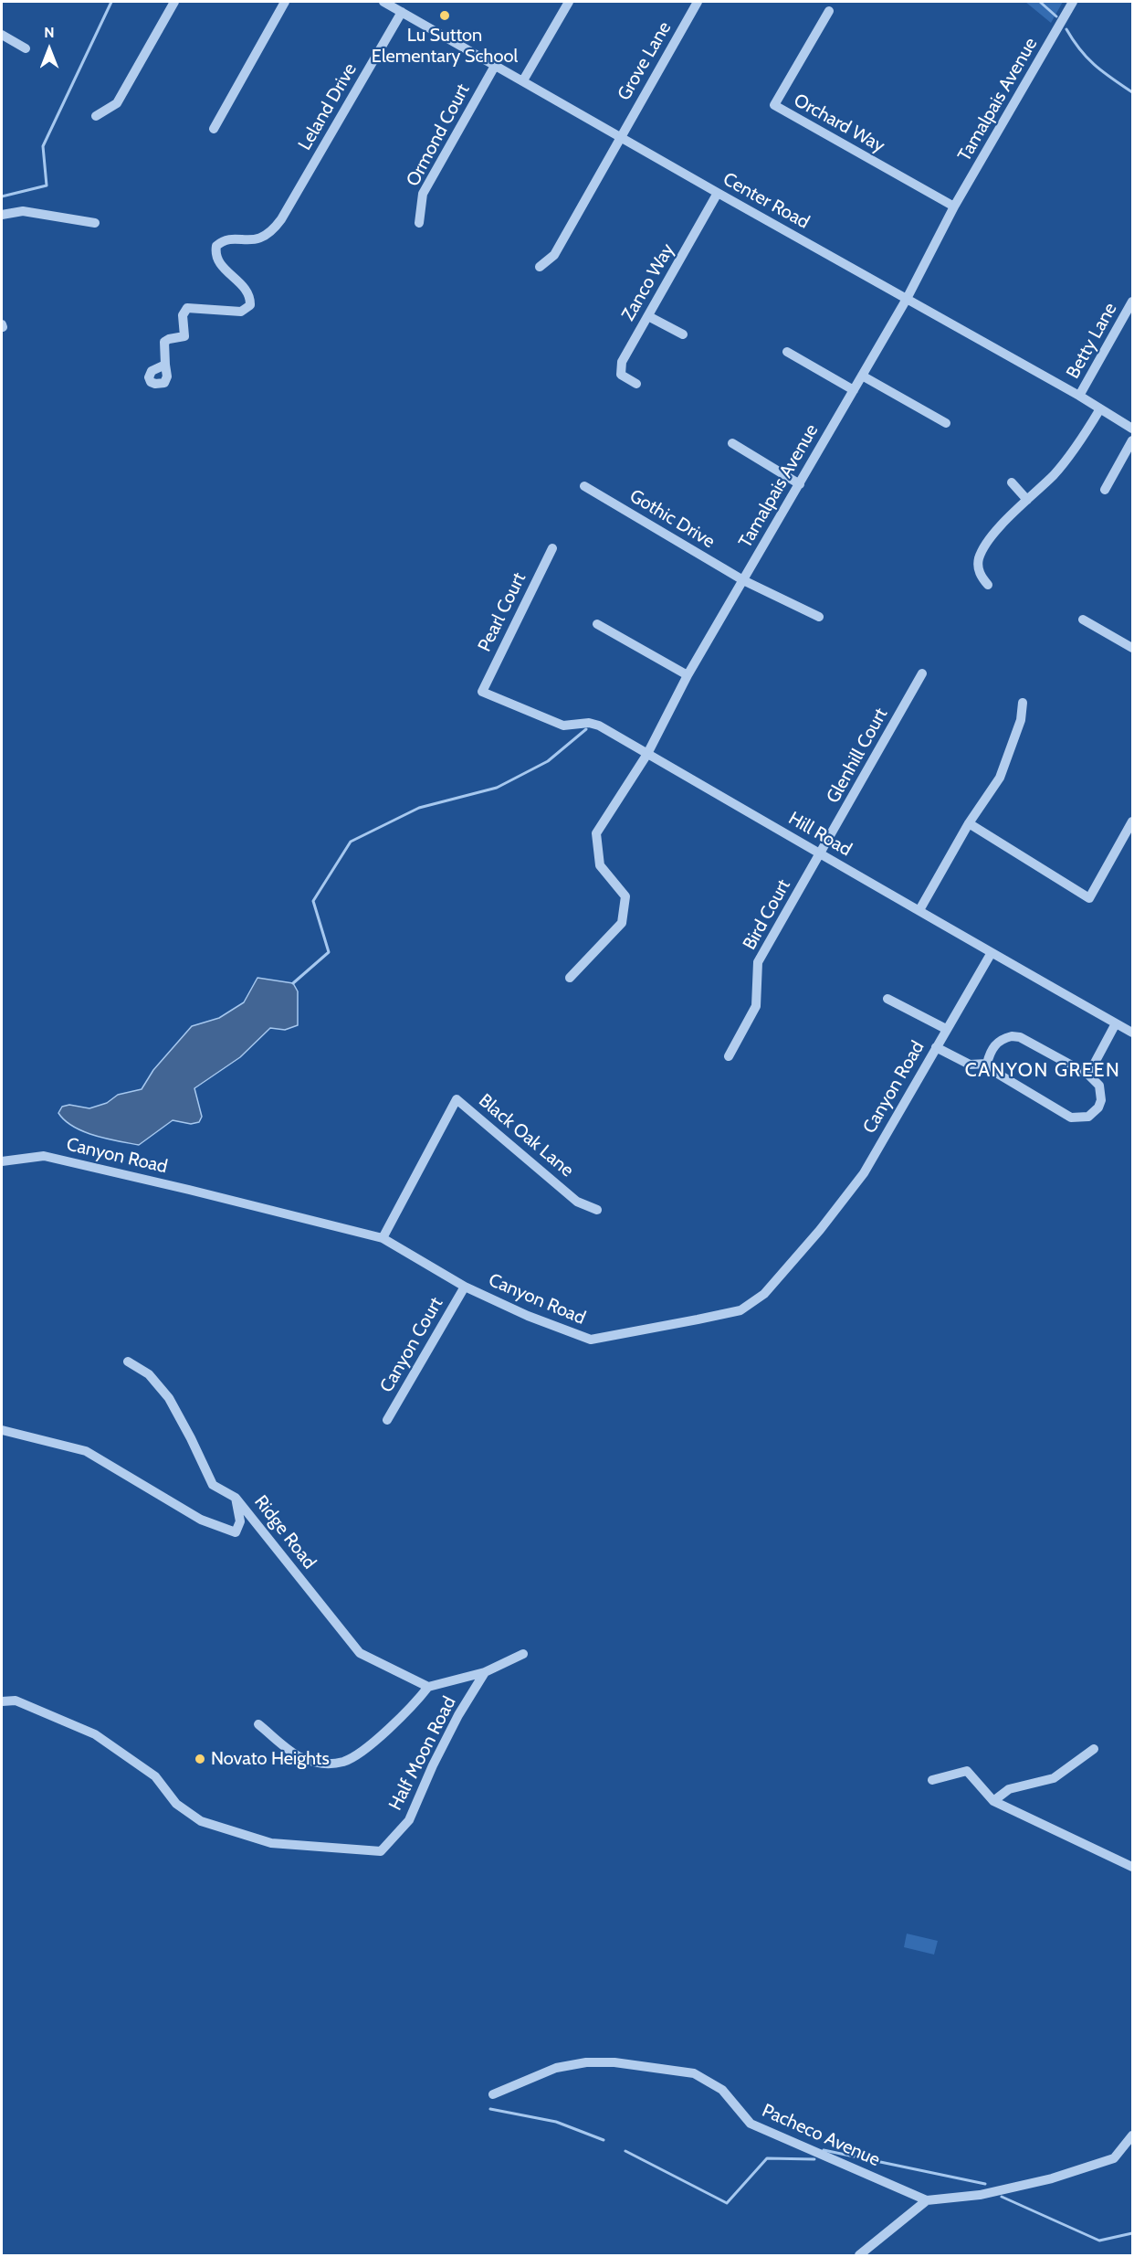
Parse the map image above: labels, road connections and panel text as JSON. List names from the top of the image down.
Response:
{
  "streets": {
    "street": [
      "Grove Lane",
      "Tamalpais Avenue",
      "Leland Drive",
      "Orchard Way",
      "Ormond Court",
      "Center Road",
      "Zanco Way",
      "Betty Lane",
      "Gothic Drive",
      "Pearl Court",
      "Glenhill Court",
      "Hill Road",
      "Bird Court",
      "Canyon Road",
      "Black Oak Lane",
      "Canyon Court",
      "Ridge Road",
      "Half Moon Road",
      "Pacheco Avenue"
    ]
  },
  "crossings": [
    ["Grove Lane", "Center Road"],
    ["Tamalpais Avenue", "Orchard Way"],
    ["Tamalpais Avenue", "Center Road"],
    ["Tamalpais Avenue", "Gothic Drive"],
    ["Tamalpais Avenue", "Hill Road"],
    ["Leland Drive", "Center Road"],
    ["Ormond Court", "Center Road"],
    ["Center Road", "Zanco Way"],
    ["Center Road", "Betty Lane"],
    ["Pearl Court", "Hill Road"],
    ["Glenhill Court", "Hill Road"],
    ["Glenhill Court", "Bird Court"],
    ["Hill Road", "Bird Court"],
    ["Hill Road", "Canyon Road"],
    ["Canyon Road", "Black Oak Lane"],
    ["Canyon Road", "Canyon Court"]
  ],
  "districts": ["CANYON GREEN"],
  "places": ["Lu Sutton Elementary School", "Novato Heights"],
  "north": "top"
}
